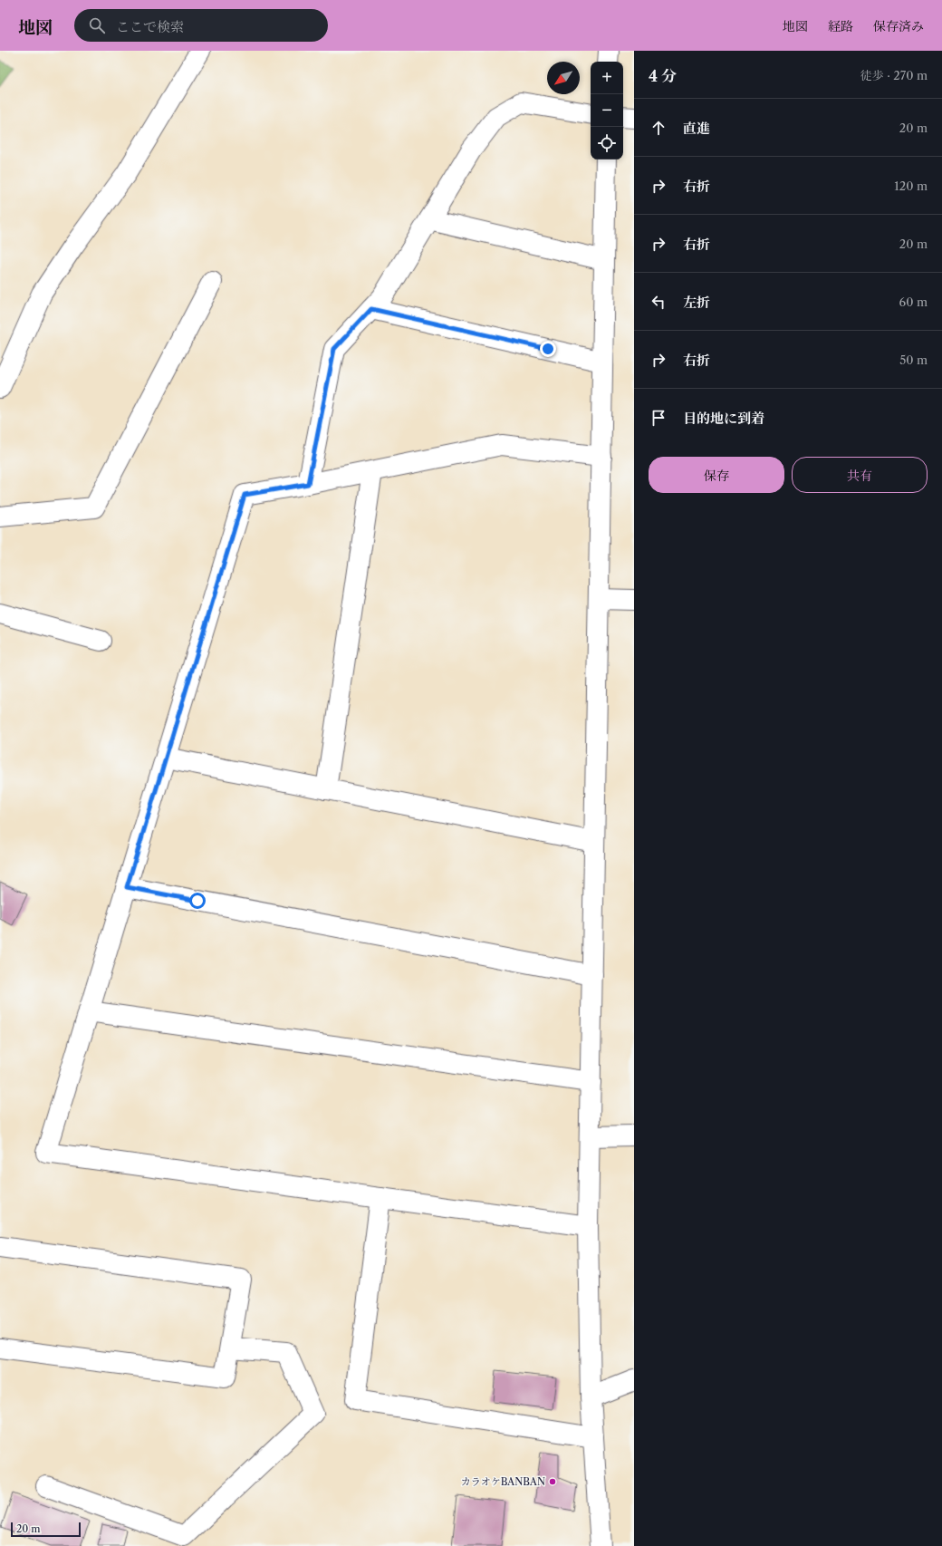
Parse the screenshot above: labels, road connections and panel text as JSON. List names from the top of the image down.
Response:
{
  "places": ["カラオケBANBAN"],
  "scale_bar": "20 m",
  "north": "bottom left",
  "page": {
    "header": "地図",
    "search": "ここで検索",
    "nav": ["地図", "経路", "保存済み"],
    "heading": ["4 分", "徒歩 · 270 m"],
    "map_buttons": ["+", "−"],
    "list": [
      ["直進", "20 m"],
      ["右折", "120 m"],
      ["右折", "20 m"],
      ["左折", "60 m"],
      ["右折", "50 m"],
      "目的地に到着"
    ],
    "buttons": ["保存", "共有"],
    "scale": "20 m"
  }
}
